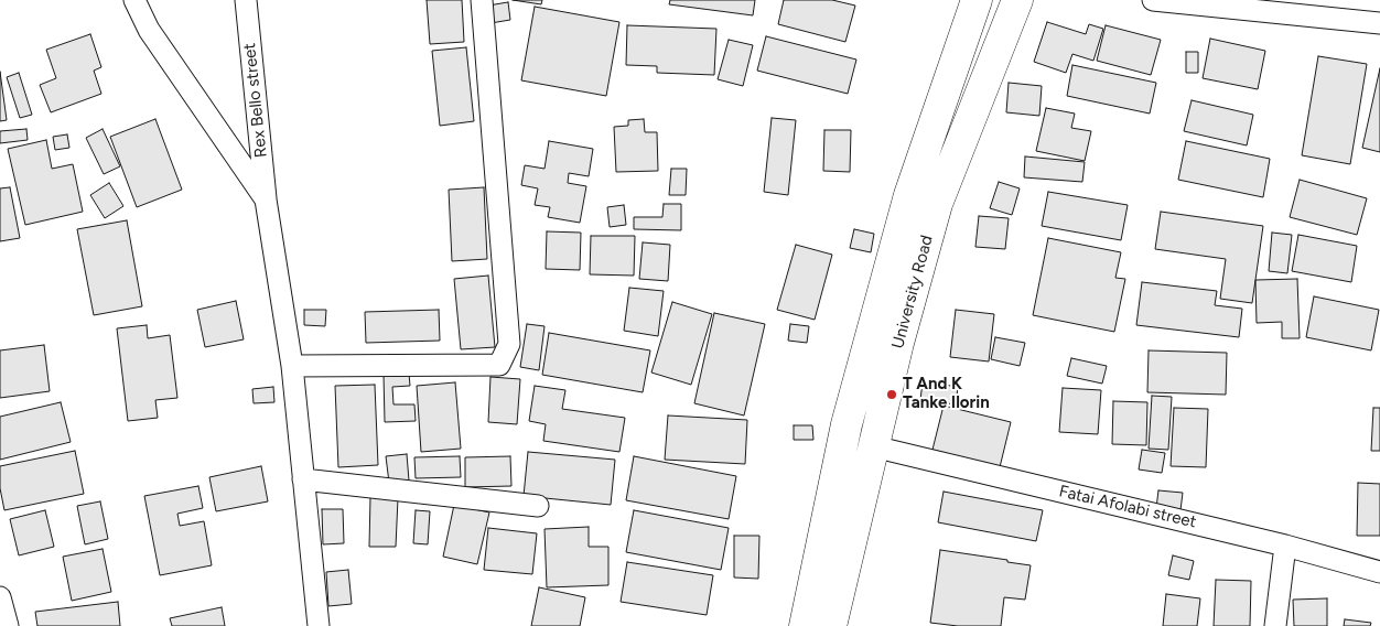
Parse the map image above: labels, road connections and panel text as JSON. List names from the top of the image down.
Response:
{
  "streets": {
    "main road": ["University Road"],
    "street": ["Rex Bello street", "Fatai Afolabi street"]
  },
  "crossings": [
    ["University Road", "Fatai Afolabi street"]
  ],
  "places": ["T And K Tanke Ilorin"]
}
